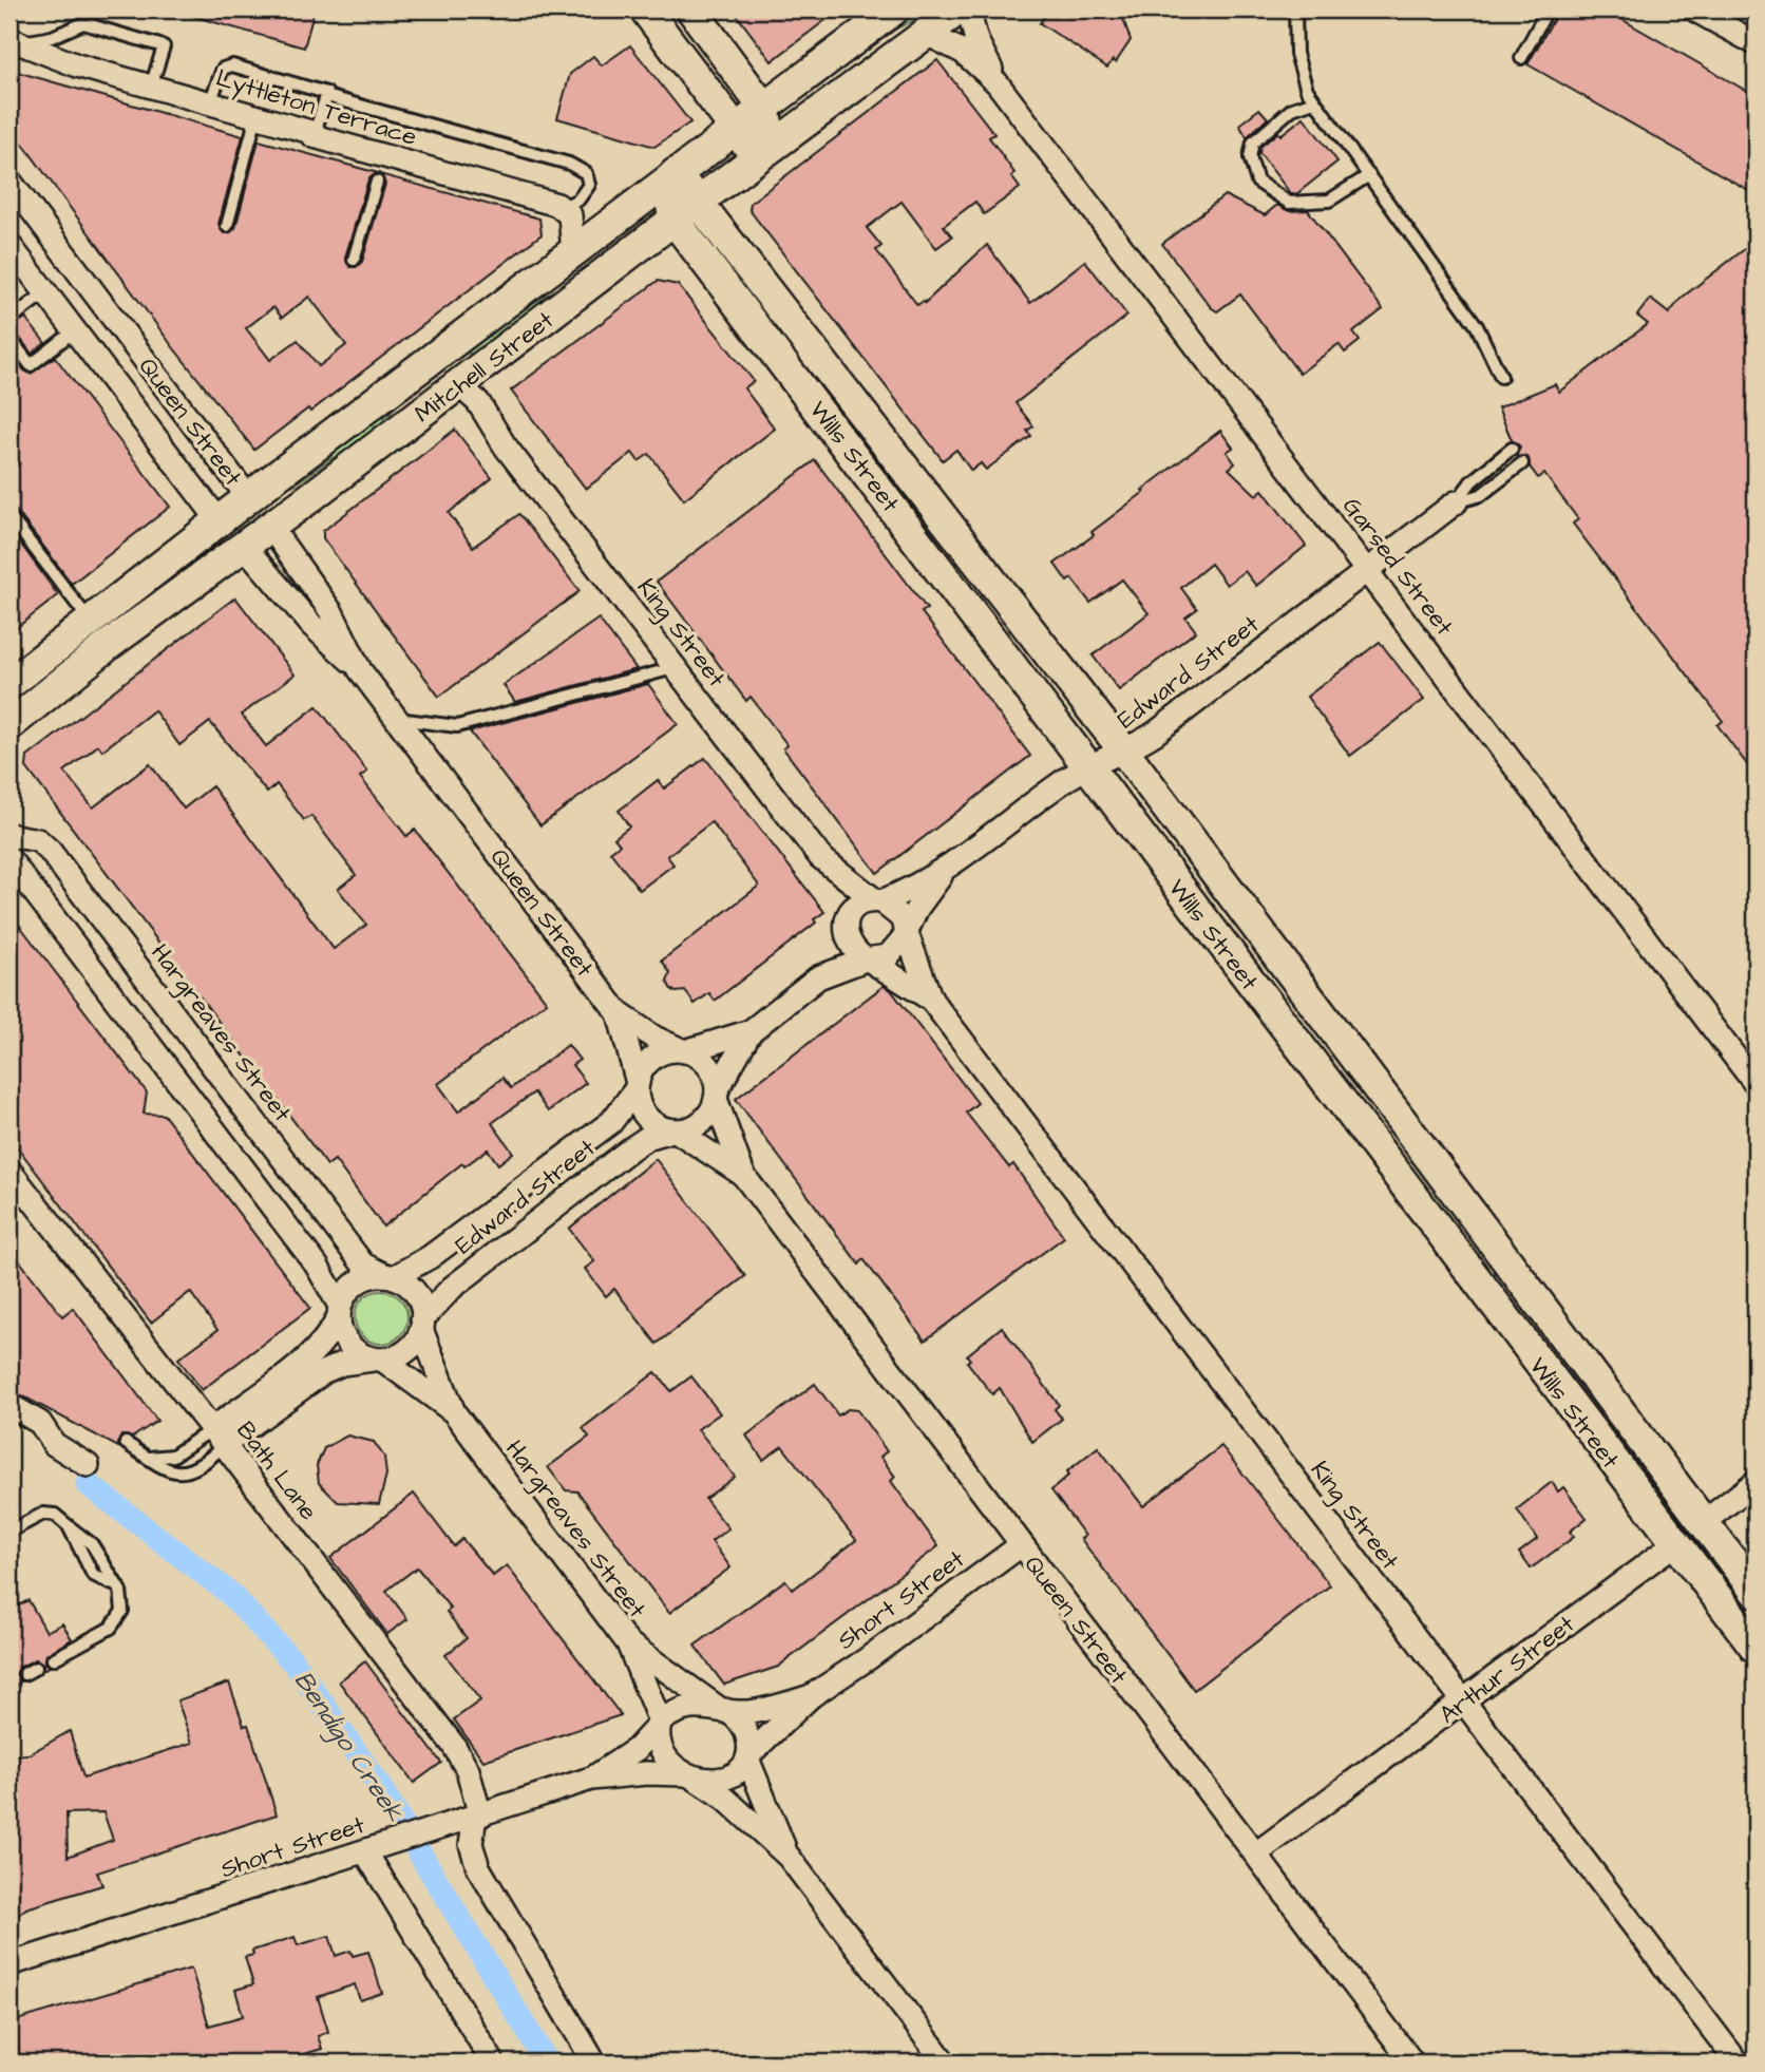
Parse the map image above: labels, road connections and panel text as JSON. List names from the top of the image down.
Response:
{
  "streets": {
    "main road": [
      "Mitchell Street",
      "Queen Street",
      "Wills Street",
      "Arthur Street"
    ],
    "street": [
      "Lyttleton Terrace",
      "Garsed Street",
      "King Street",
      "Edward Street",
      "Hargreaves Street",
      "Bath Lane",
      "Short Street"
    ]
  },
  "crossings": [
    ["Mitchell Street", "Queen Street"],
    ["Mitchell Street", "Wills Street"],
    ["Mitchell Street", "Garsed Street"],
    ["Mitchell Street", "King Street"],
    ["Queen Street", "Edward Street"],
    ["Queen Street", "Short Street"],
    ["Queen Street", "Arthur Street"],
    ["Wills Street", "Edward Street"],
    ["Wills Street", "Arthur Street"],
    ["Garsed Street", "Edward Street"],
    ["King Street", "Edward Street"],
    ["King Street", "Arthur Street"],
    ["Edward Street", "Hargreaves Street"],
    ["Hargreaves Street", "Short Street"],
    ["Bath Lane", "Short Street"]
  ],
  "water": ["Bendigo Creek"]
}
